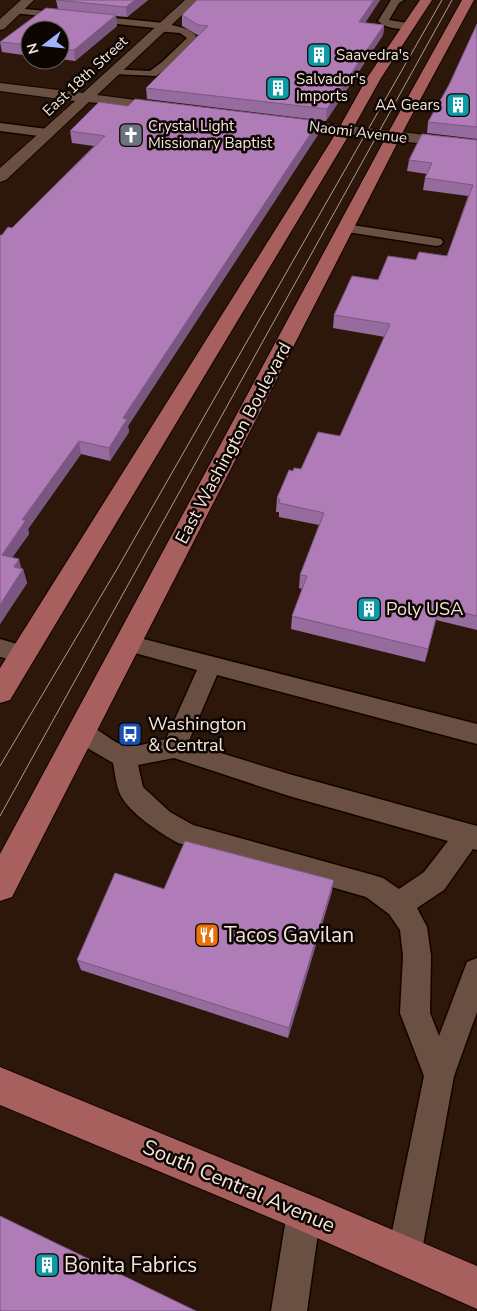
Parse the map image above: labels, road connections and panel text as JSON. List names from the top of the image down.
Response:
{
  "streets": {
    "main road": ["East Washington Boulevard", "South Central Avenue"],
    "street": ["East 18th Street", "Naomi Avenue"]
  },
  "crossings": [
    ["Naomi Avenue", "East Washington Boulevard"]
  ],
  "places": {
    "building": [
      "Saavedra's",
      "Salvador's Imports",
      "AA Gears",
      "Poly USA",
      "Bonita Fabrics"
    ],
    "church": ["Crystal Light Missionary Baptist"],
    "bus stop": ["Washington & Central"],
    "restaurant": ["Tacos Gavilan"]
  },
  "north": "left"
}
